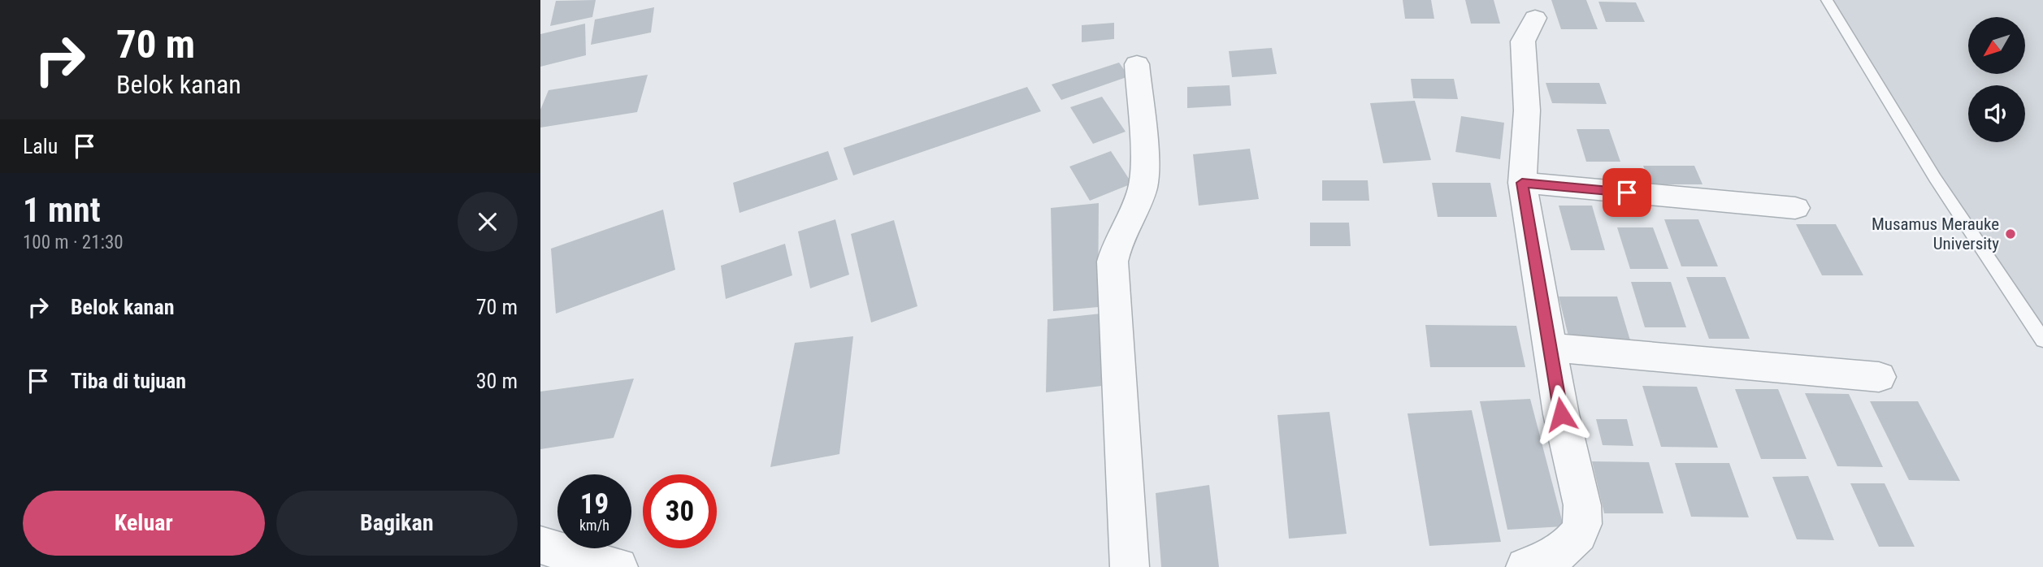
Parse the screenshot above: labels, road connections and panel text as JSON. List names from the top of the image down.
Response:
{
  "places": ["Musamus Merauke University"],
  "north": "bottom left",
  "page": {
    "turn": ["70 m", "Belok kanan"],
    "then": "Lalu",
    "heading": ["1 mnt", "100 m · 21:30"],
    "list": [
      {
        "name": "Belok kanan",
        "value": "70 m"
      },
      {
        "name": "Tiba di tujuan",
        "value": "30 m"
      }
    ],
    "speed": "19 km/h",
    "limit": "30",
    "buttons": ["Keluar", "Bagikan"]
  }
}
